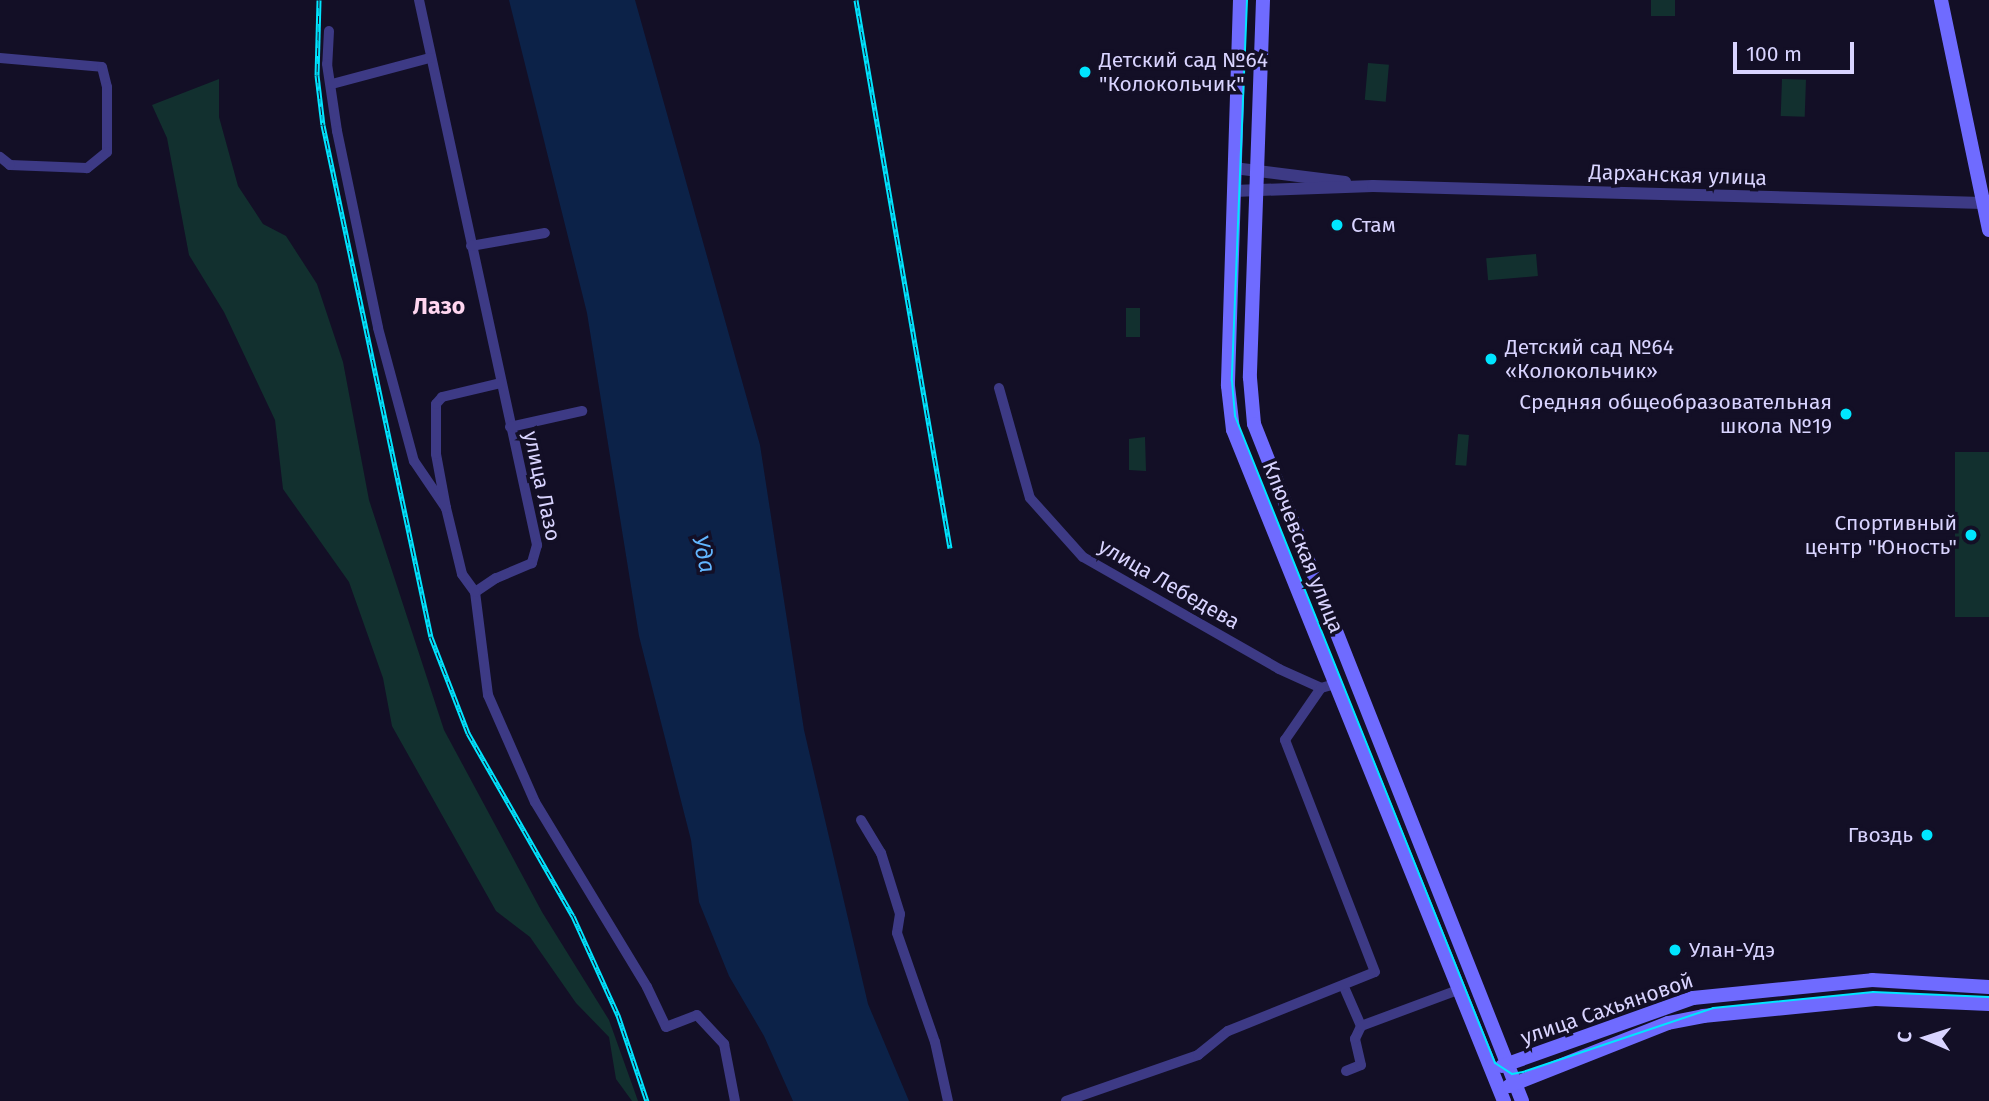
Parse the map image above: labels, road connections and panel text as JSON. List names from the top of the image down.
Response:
{
  "streets": {
    "main road": ["Ключевская улица", "улица Сахьяновой"],
    "street": ["Дарханская улица", "улица Лазо", "улица Лебедева"]
  },
  "crossings": [
    ["Дарханская улица", "Ключевская улица"],
    ["Ключевская улица", "улица Лебедева"],
    ["Ключевская улица", "улица Сахьяновой"]
  ],
  "districts": ["Лазо"],
  "water": ["Уда"],
  "places": [
    "Детский сад №64 \"Колокольчик\"",
    "Стам",
    "Детский сад №64 «Колокольчик»",
    "Средняя общеобразовательная школа №19",
    "Спортивный центр \"Юность\"",
    "Гвоздь",
    "Улан-Удэ"
  ],
  "scale_bar": "100 m",
  "north": "left"
}
